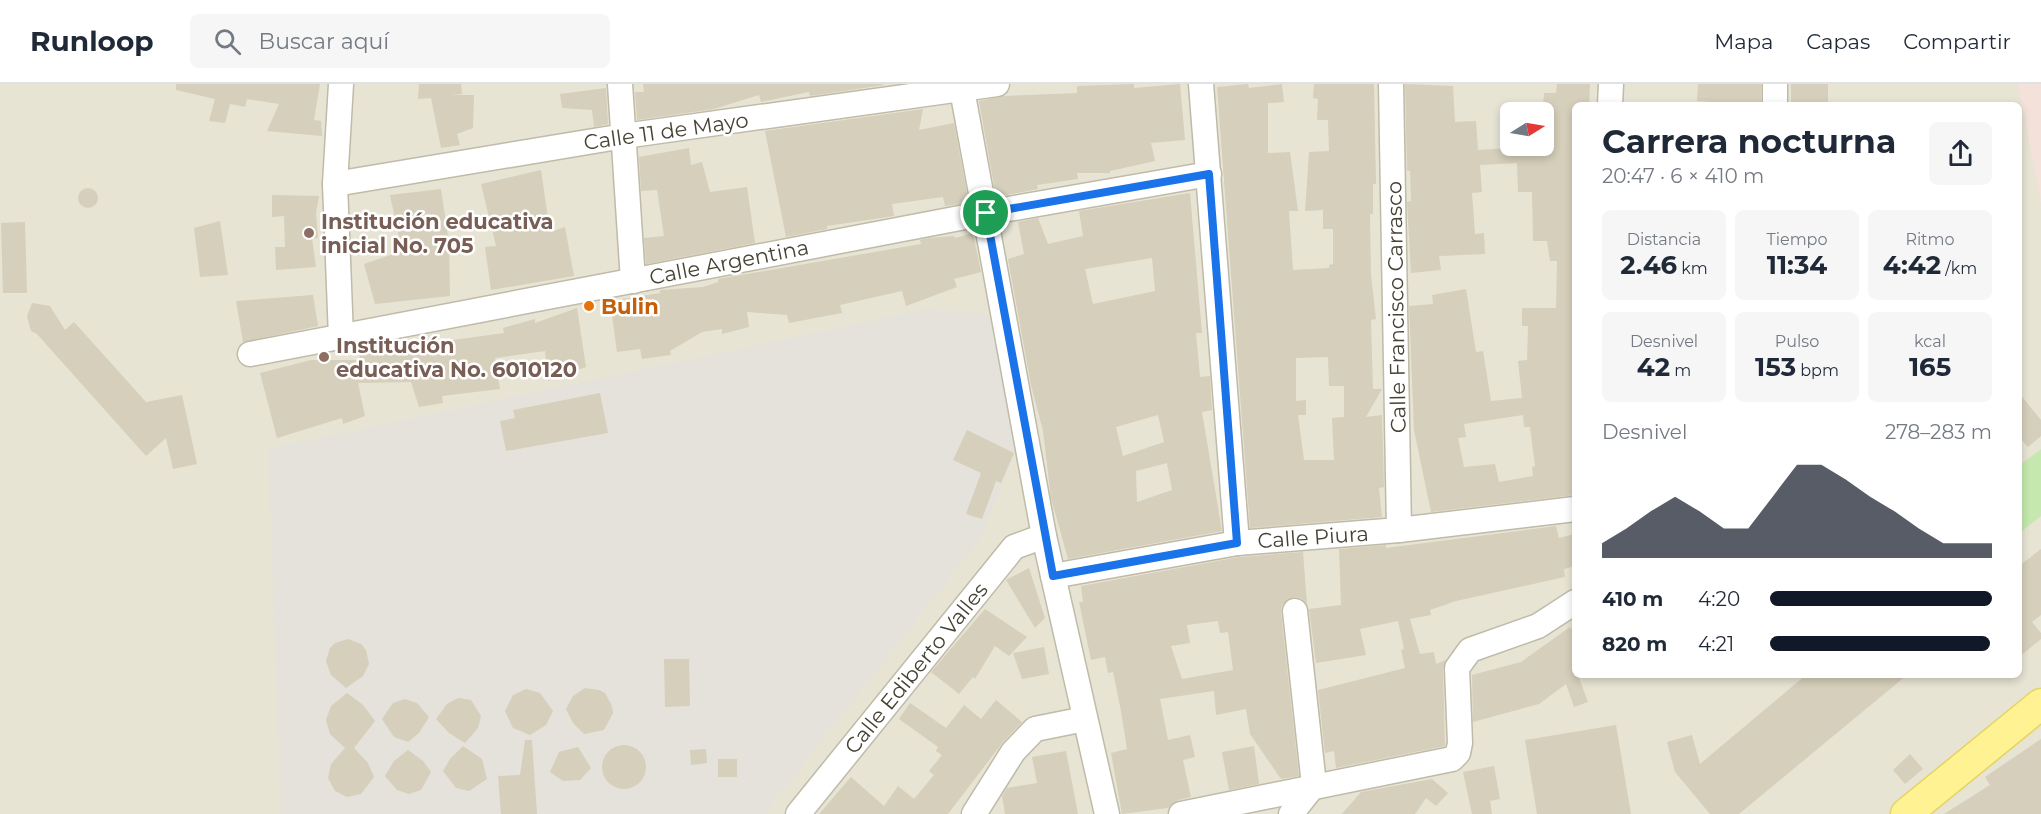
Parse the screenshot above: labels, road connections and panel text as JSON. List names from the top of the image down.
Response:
{
  "streets": {
    "street": [
      "Calle 11 de Mayo",
      "Calle Argentina",
      "Calle Francisco Carrasco",
      "Calle Piura",
      "Calle Ediberto Valles"
    ]
  },
  "crossings": [
    ["Calle Francisco Carrasco", "Calle Piura"]
  ],
  "places": ["Institución educativa inicial No. 705", "Bulin", "Institución educativa No. 6010120"],
  "north": "right",
  "page": {
    "header": "Runloop",
    "search": "Buscar aquí",
    "nav": ["Mapa", "Capas", "Compartir"],
    "heading": ["Carrera nocturna", "20:47 · 6 × 410 m"],
    "stats": [
      ["Distancia", "2.46 km"],
      ["Tiempo", "11:34"],
      ["Ritmo", "4:42 /km"],
      ["Desnivel", "42 m"],
      ["Pulso", "153 bpm"],
      ["kcal", "165"]
    ],
    "chart": ["Desnivel", "278–283 m"],
    "list": [
      {
        "name": "410 m",
        "note": "4:20"
      },
      {
        "name": "820 m",
        "note": "4:21"
      }
    ]
  }
}
